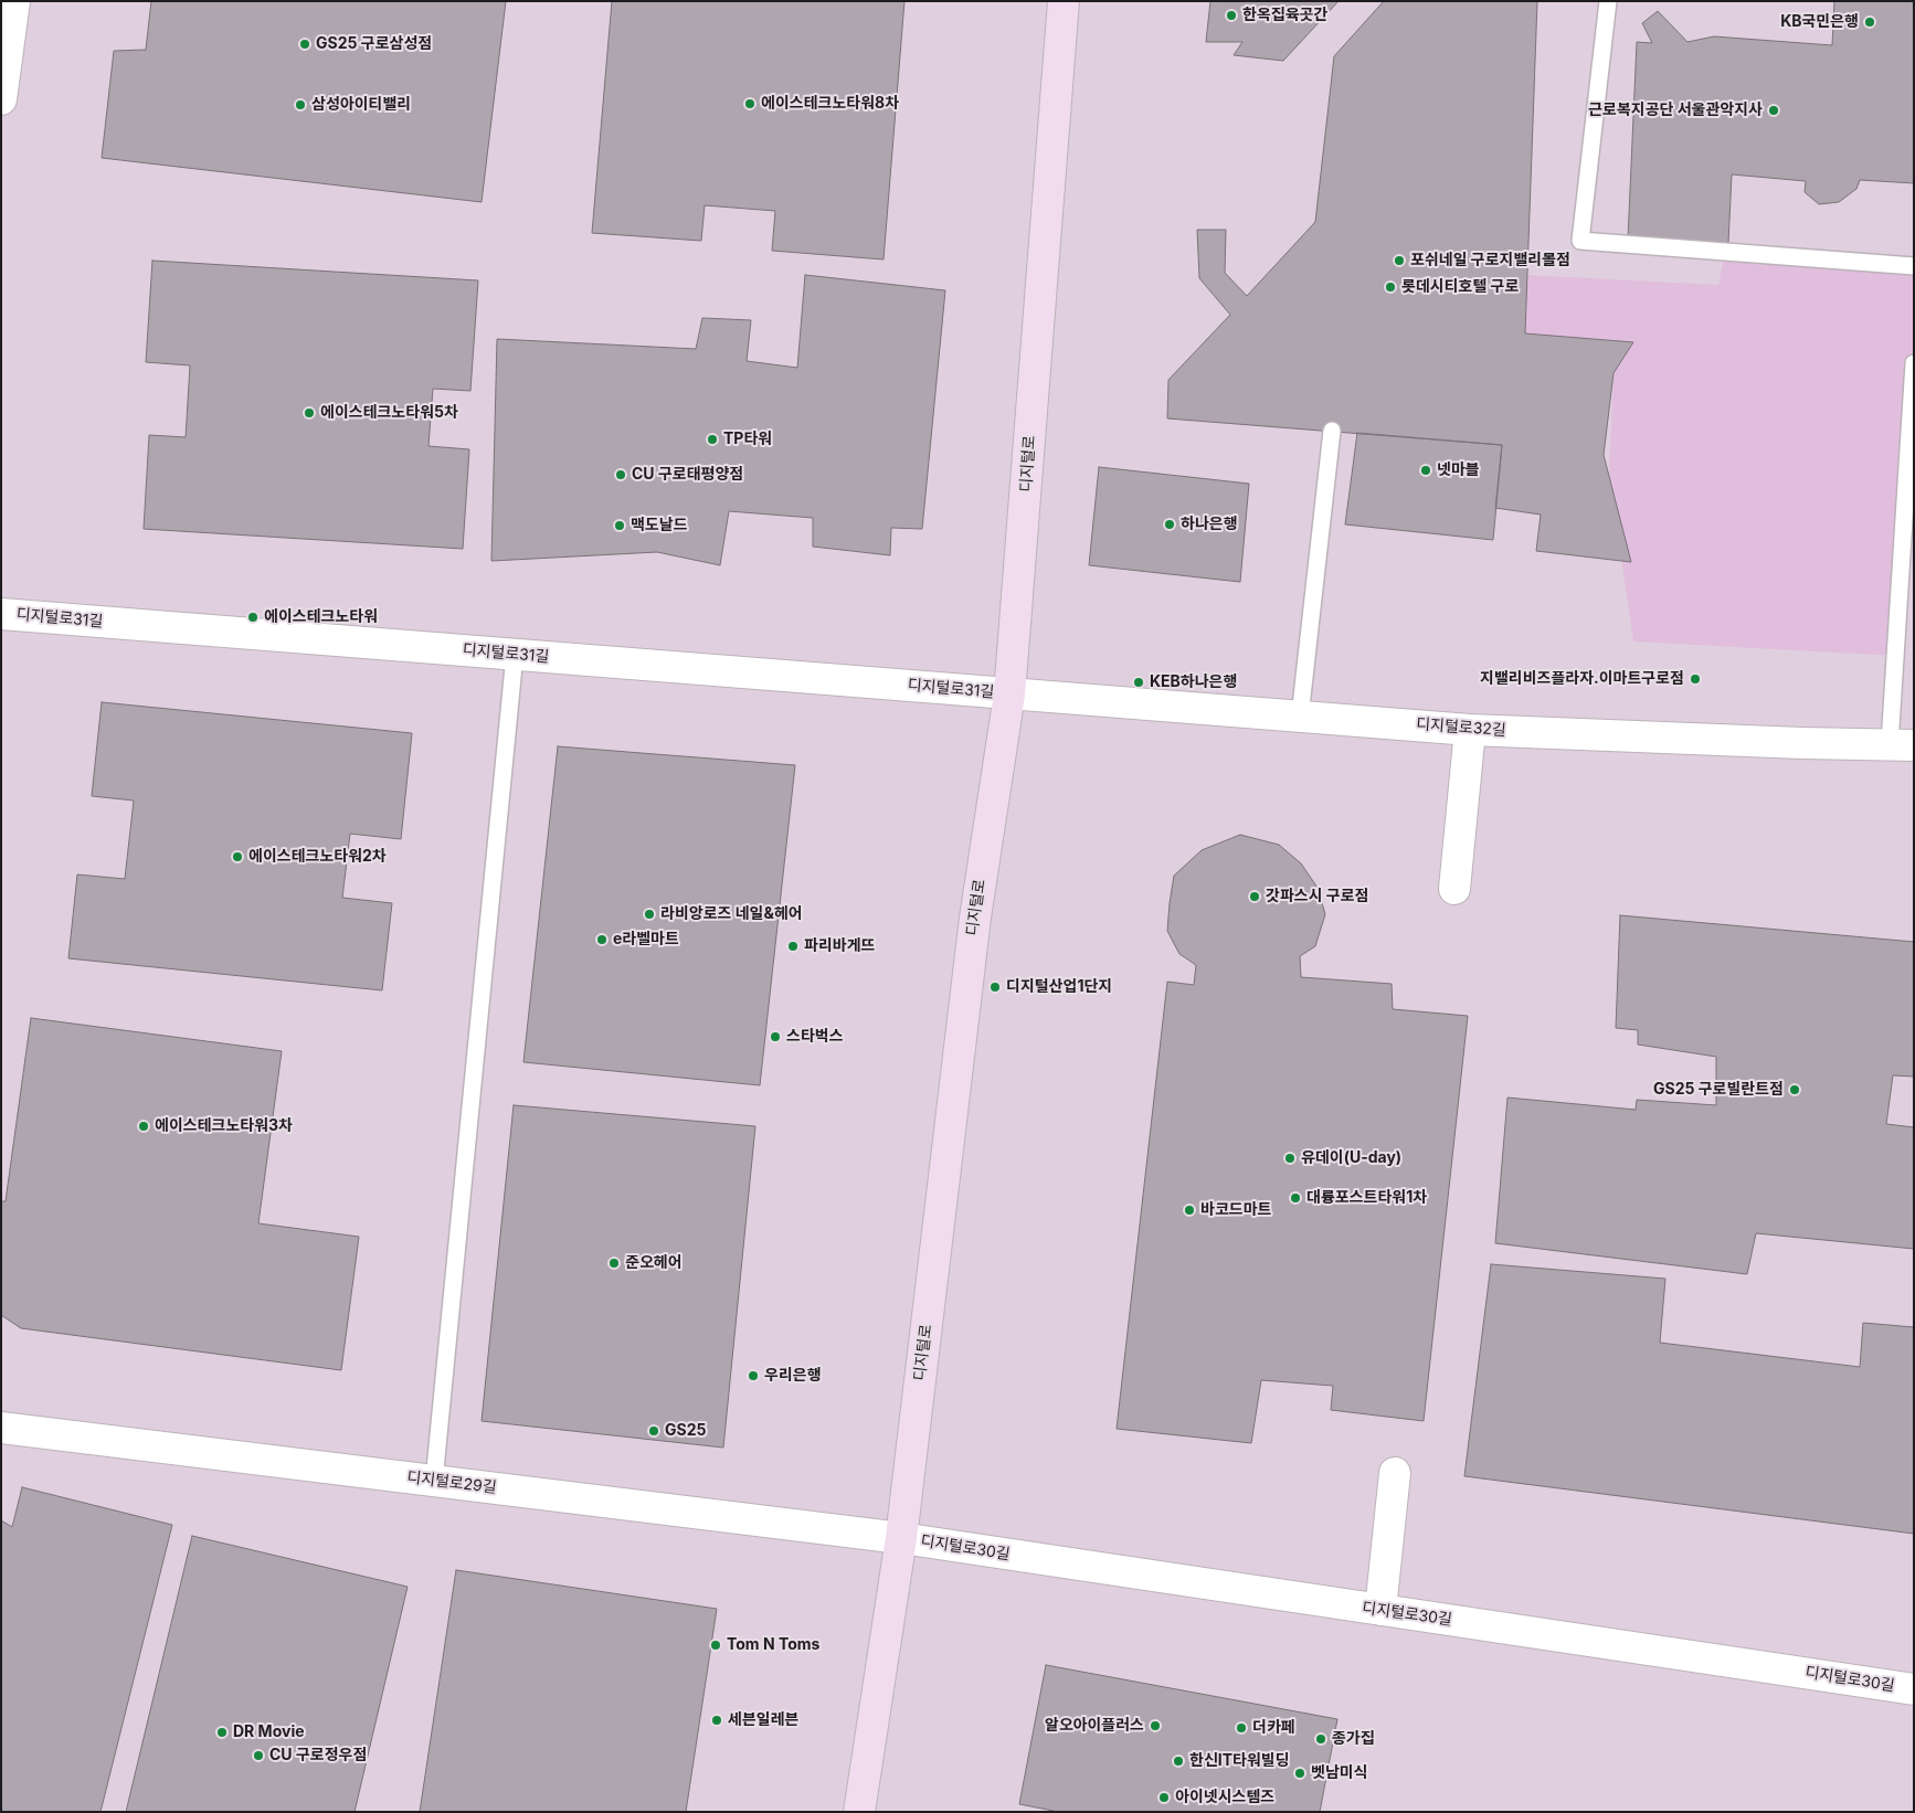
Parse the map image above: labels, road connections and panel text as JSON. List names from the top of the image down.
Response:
{
  "streets": {
    "main road": ["디지털로"],
    "street": [
      "디지털로31길",
      "디지털로32길",
      "디지털로29길",
      "디지털로30길"
    ]
  },
  "crossings": [
    ["디지털로", "디지털로31길"],
    ["디지털로", "디지털로32길"],
    ["디지털로", "디지털로29길"],
    ["디지털로", "디지털로30길"],
    ["디지털로31길", "디지털로32길"],
    ["디지털로29길", "디지털로30길"]
  ],
  "places": [
    "한옥집육곳간",
    "KB국민은행",
    "GS25 구로삼성점",
    "에이스테크노타워8차",
    "삼성아이티밸리",
    "근로복지공단 서울관악지사",
    "포쉬네일 구로지밸리몰점",
    "롯데시티호텔 구로",
    "에이스테크노타워5차",
    "TP타워",
    "넷마블",
    "CU 구로태평양점",
    "하나은행",
    "맥도날드",
    "에이스테크노타워",
    "지밸리비즈플라자.이마트구로점",
    "KEB하나은행",
    "에이스테크노타워2차",
    "갓파스시 구로점",
    "라비앙로즈 네일&헤어",
    "e라벨마트",
    "파리바게뜨",
    "디지털산업1단지",
    "스타벅스",
    "GS25 구로빌란트점",
    "에이스테크노타워3차",
    "유데이(U-day)",
    "대륭포스트타워1차",
    "바코드마트",
    "준오헤어",
    "우리은행",
    "GS25",
    "Tom N Toms",
    "세븐일레븐",
    "알오아이플러스",
    "더카페",
    "DR Movie",
    "종가집",
    "CU 구로정우점",
    "한신IT타워빌딩",
    "벳남미식",
    "아이넷시스템즈"
  ]
}
